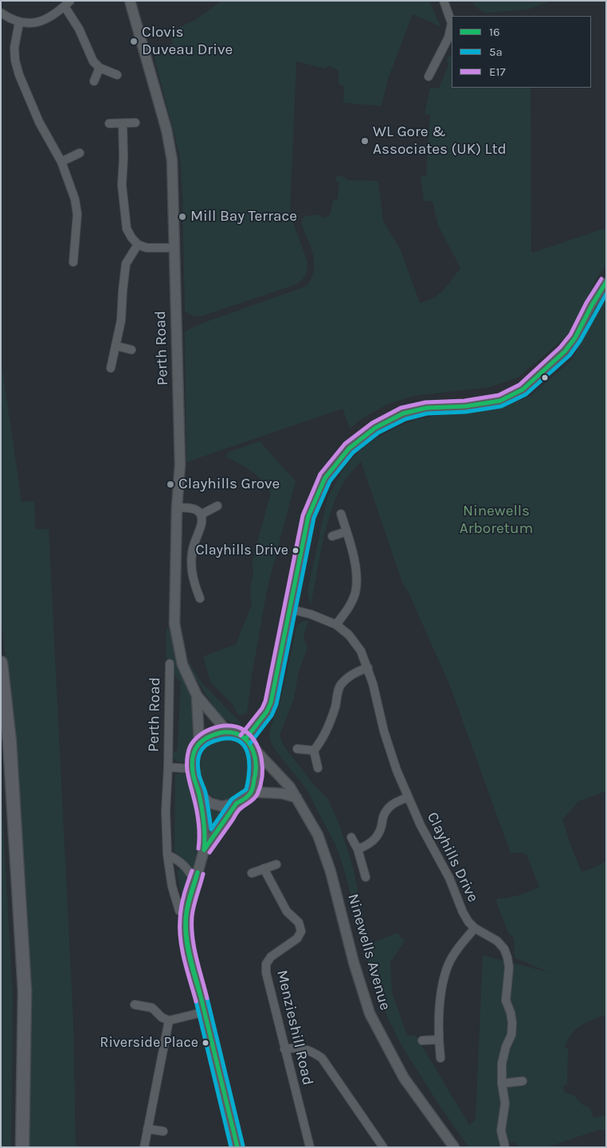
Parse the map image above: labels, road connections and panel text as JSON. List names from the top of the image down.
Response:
{
  "streets": {
    "street": [
      "Perth Road",
      "Clayhills Drive",
      "Ninewells Avenue",
      "Menzieshill Road"
    ]
  },
  "crossings": [
    ["Perth Road", "Ninewells Avenue"]
  ],
  "parks": ["Ninewells Arboretum"],
  "places": [
    "Clovis Duveau Drive",
    "WL Gore & Associates (UK) Ltd",
    "Mill Bay Terrace",
    "Clayhills Grove",
    "Clayhills Drive",
    "Riverside Place"
  ],
  "lines": ["transit line E17", "transit line 16", "transit line 5a"],
  "legend": ["16", "5a", "E17"]
}
